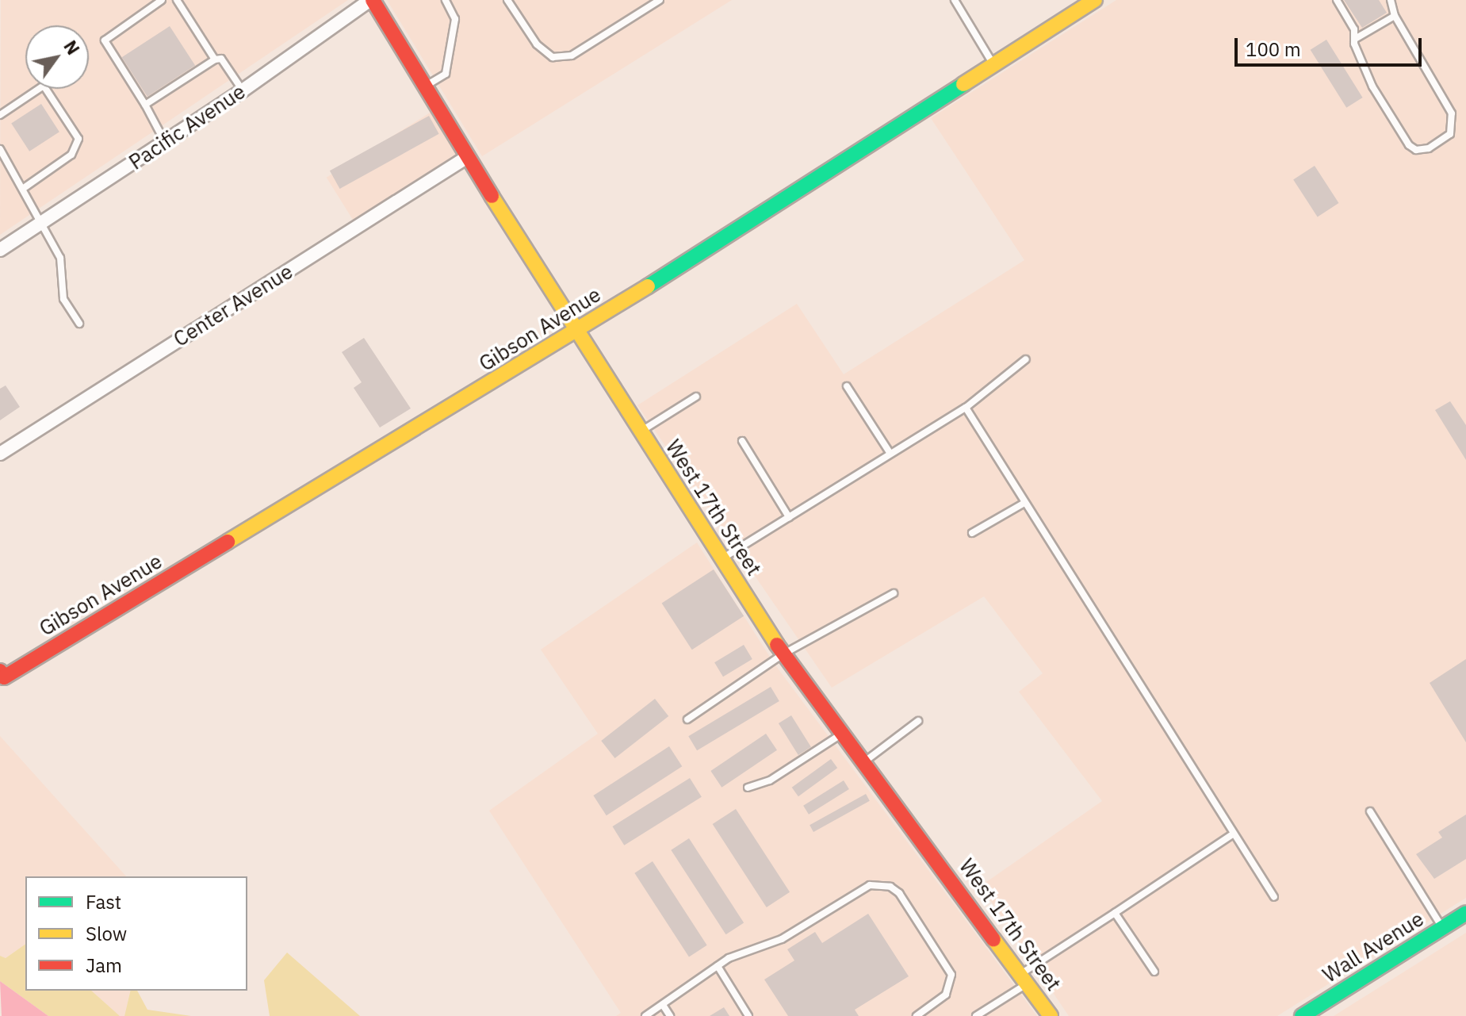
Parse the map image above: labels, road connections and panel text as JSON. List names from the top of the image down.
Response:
{
  "streets": {
    "street": [
      "Pacific Avenue",
      "Center Avenue",
      "Gibson Avenue",
      "West 17th Street",
      "Wall Avenue"
    ]
  },
  "crossings": [
    ["Pacific Avenue", "West 17th Street"],
    ["Center Avenue", "West 17th Street"],
    ["Gibson Avenue", "West 17th Street"]
  ],
  "legend": ["Fast", "Slow", "Jam"],
  "scale_bar": "100 m",
  "north": "top right"
}
